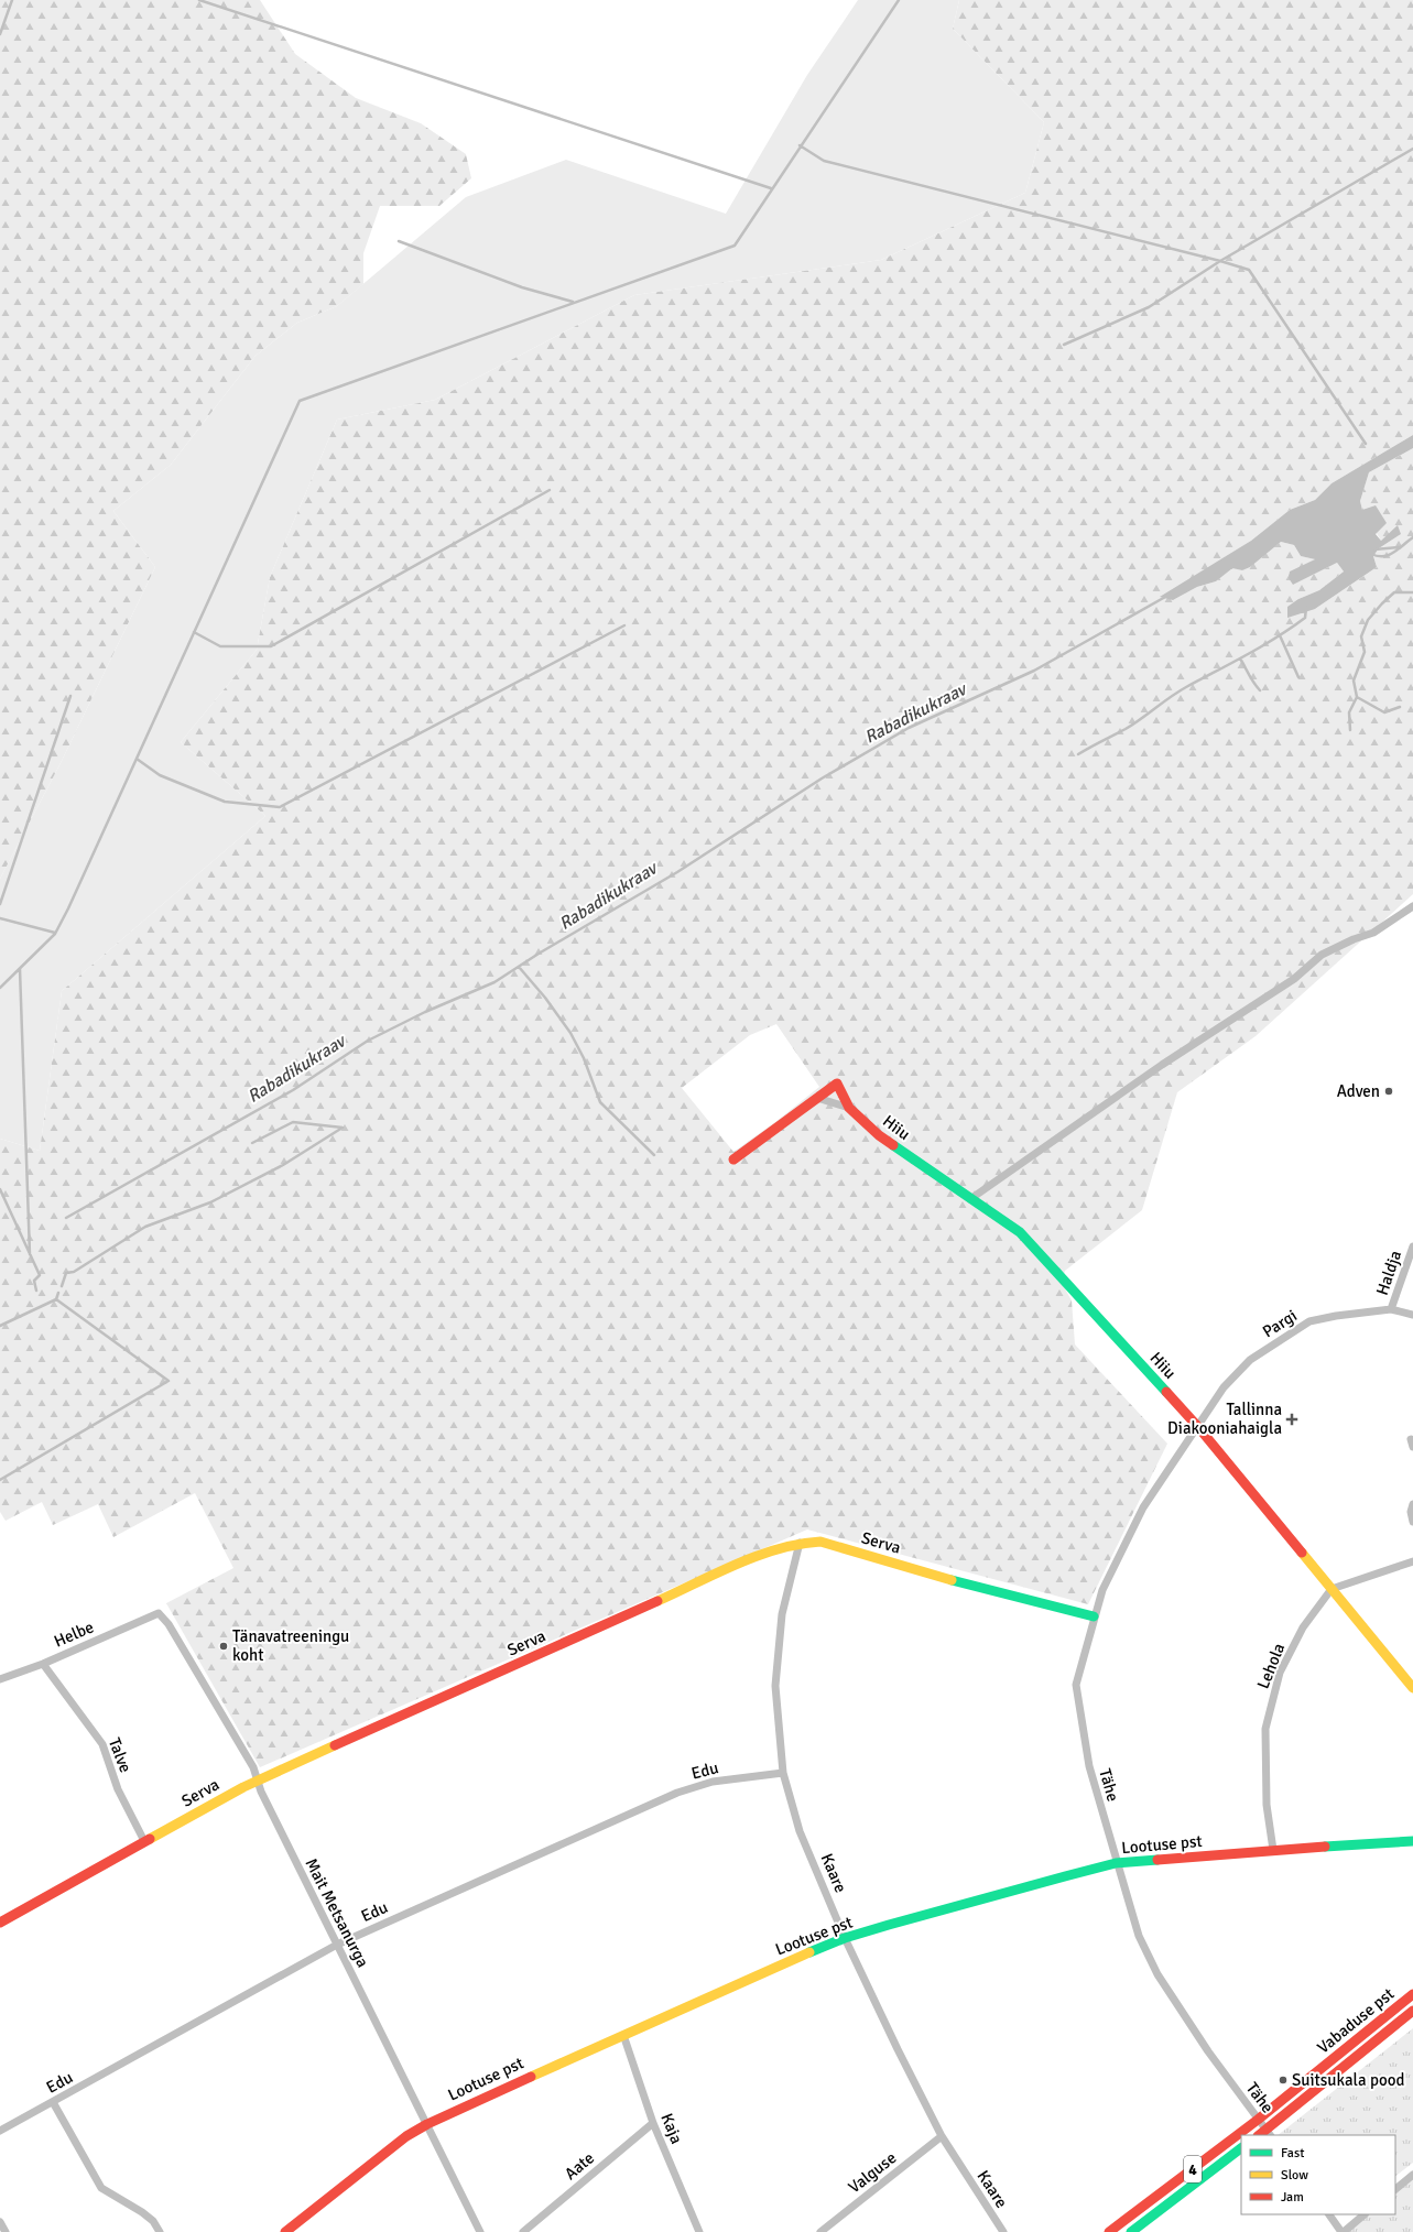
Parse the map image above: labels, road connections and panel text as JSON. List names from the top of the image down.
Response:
{
  "streets": {
    "main road": [
      "Hiiu",
      "Serva",
      "Lootuse pst",
      "Vabaduse pst",
      "4"
    ],
    "street": [
      "Haldja",
      "Pargi",
      "Helbe",
      "Lehola",
      "Talve",
      "Edu",
      "Tähe",
      "Kaare",
      "Mait Metsanurga",
      "Kaja",
      "Aate",
      "Valguse"
    ]
  },
  "crossings": [
    ["Hiiu", "Pargi"],
    ["Hiiu", "Lehola"],
    ["Hiiu", "Tähe"],
    ["Haldja", "Pargi"],
    ["Pargi", "Tähe"],
    ["Serva", "Talve"],
    ["Serva", "Tähe"],
    ["Serva", "Kaare"],
    ["Serva", "Mait Metsanurga"],
    ["Helbe", "Talve"],
    ["Helbe", "Mait Metsanurga"],
    ["Lehola", "Lootuse pst"],
    ["Edu", "Kaare"],
    ["Edu", "Mait Metsanurga"],
    ["Tähe", "Lootuse pst"],
    ["Tähe", "Vabaduse pst"],
    ["Lootuse pst", "Kaare"],
    ["Lootuse pst", "Mait Metsanurga"],
    ["Lootuse pst", "Kaja"],
    ["Kaare", "Valguse"],
    ["Kaja", "Aate"]
  ],
  "water": ["Rabadikukraav"],
  "places": {
    "other": ["Adven", "Tänavatreeningu koht", "Suitsukala pood"],
    "health": ["Tallinna Diakooniahaigla"]
  },
  "legend": ["Fast", "Slow", "Jam"]
}
